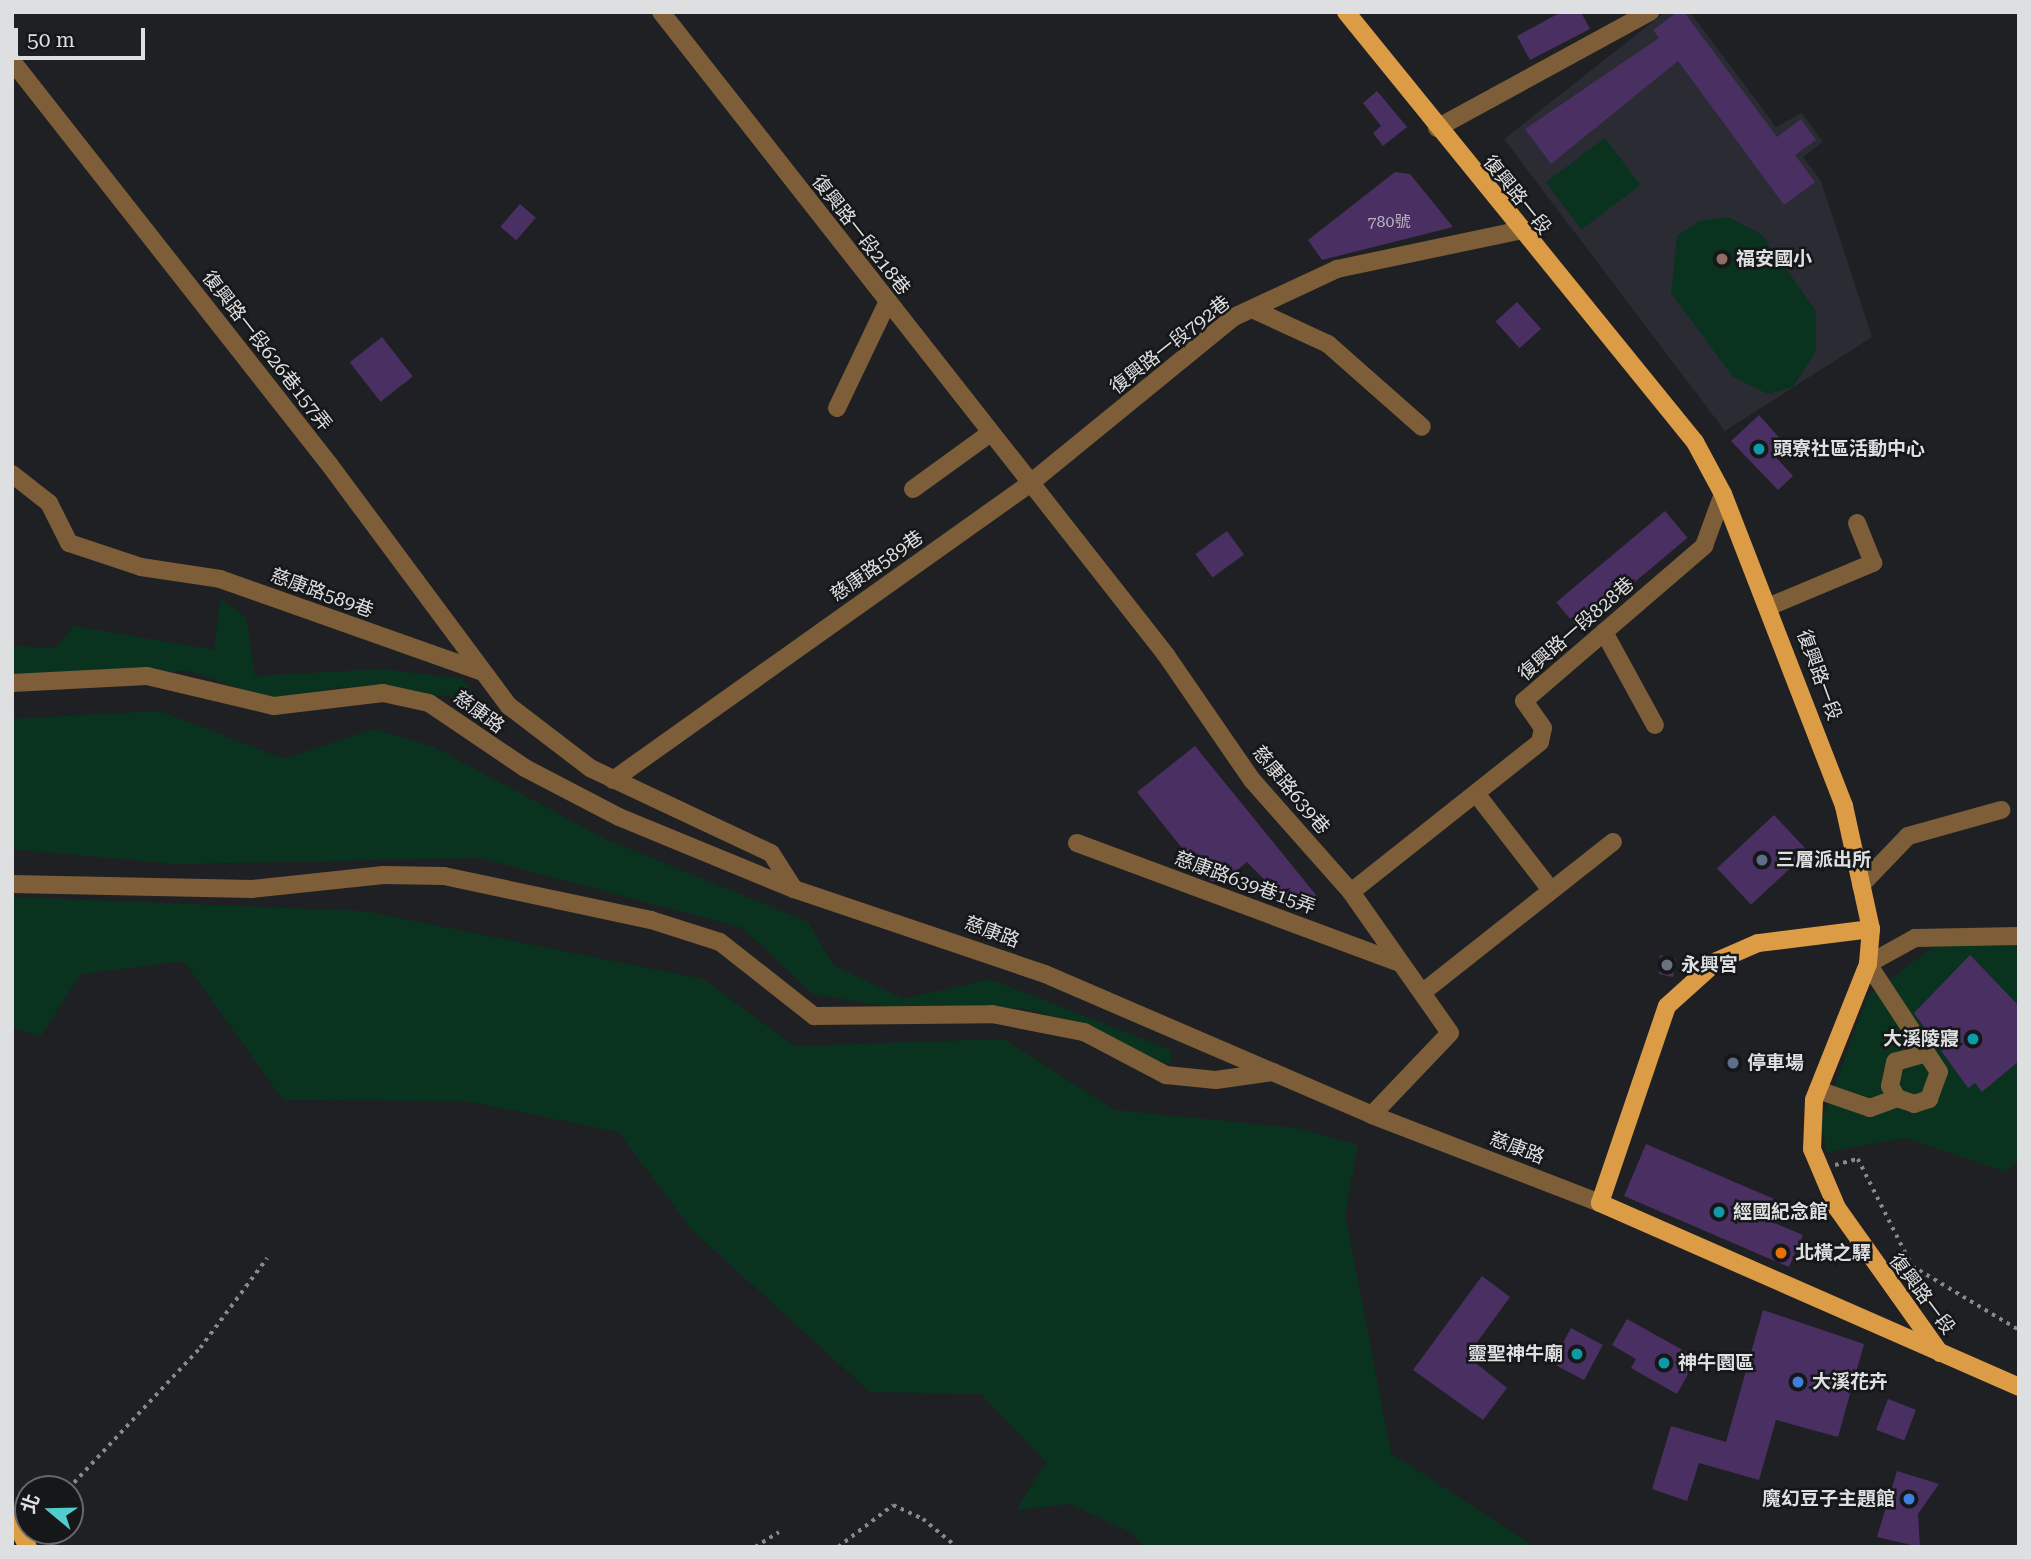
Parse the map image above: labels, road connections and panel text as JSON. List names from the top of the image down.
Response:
{
  "streets": {
    "main road": ["復興路一段", "慈康路"],
    "street": [
      "復興路一段218巷",
      "復興路一段792巷",
      "復興路一段626巷157弄",
      "慈康路589巷",
      "復興路一段828巷",
      "慈康路639巷",
      "慈康路639巷15弄"
    ]
  },
  "crossings": [
    ["復興路一段", "復興路一段792巷"],
    ["復興路一段", "復興路一段828巷"],
    ["復興路一段", "慈康路"],
    ["復興路一段218巷", "復興路一段792巷"],
    ["復興路一段218巷", "慈康路589巷"],
    ["復興路一段218巷", "慈康路639巷"],
    ["復興路一段792巷", "慈康路589巷"],
    ["復興路一段792巷", "慈康路639巷"],
    ["復興路一段626巷157弄", "慈康路589巷"],
    ["慈康路589巷", "慈康路639巷"],
    ["復興路一段828巷", "慈康路639巷"],
    ["慈康路", "慈康路639巷"],
    ["慈康路639巷", "慈康路639巷15弄"]
  ],
  "places": [
    "福安國小",
    "頭寮社區活動中心",
    "三層派出所",
    "永興宮",
    "大溪陵寢",
    "停車場",
    "經國紀念館",
    "北橫之驛",
    "靈聖神牛廟",
    "神牛園區",
    "大溪花卉",
    "魔幻豆子主題館"
  ],
  "house_numbers": ["780號"],
  "scale_bar": "50 m",
  "north": "left"
}
